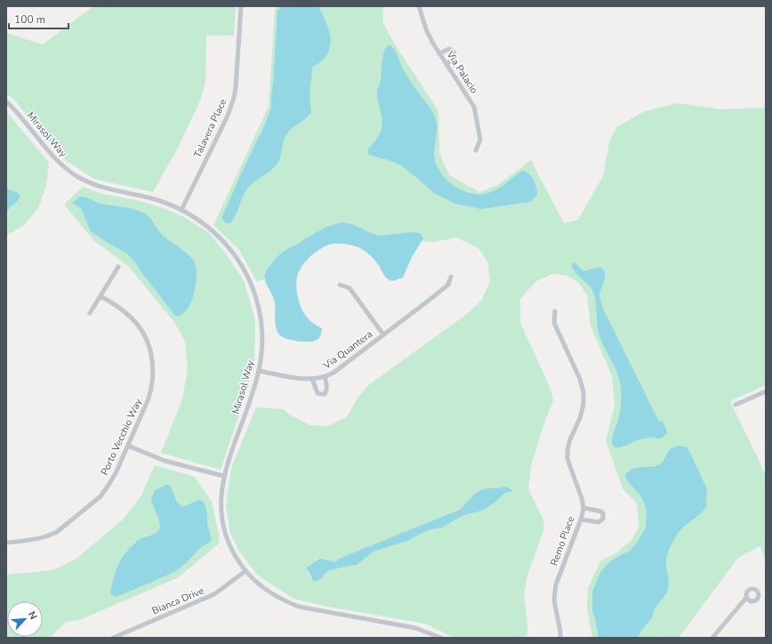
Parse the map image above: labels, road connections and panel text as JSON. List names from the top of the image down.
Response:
{
  "streets": {
    "street": [
      "Via Palacio",
      "Talavera Place",
      "Mirasol Way",
      "Via Quantera",
      "Porto Vecchio Way",
      "Remo Place",
      "Bianca Drive"
    ]
  },
  "crossings": [
    ["Talavera Place", "Mirasol Way"],
    ["Mirasol Way", "Via Quantera"],
    ["Mirasol Way", "Bianca Drive"]
  ],
  "scale_bar": "100 m",
  "north": "top right"
}
